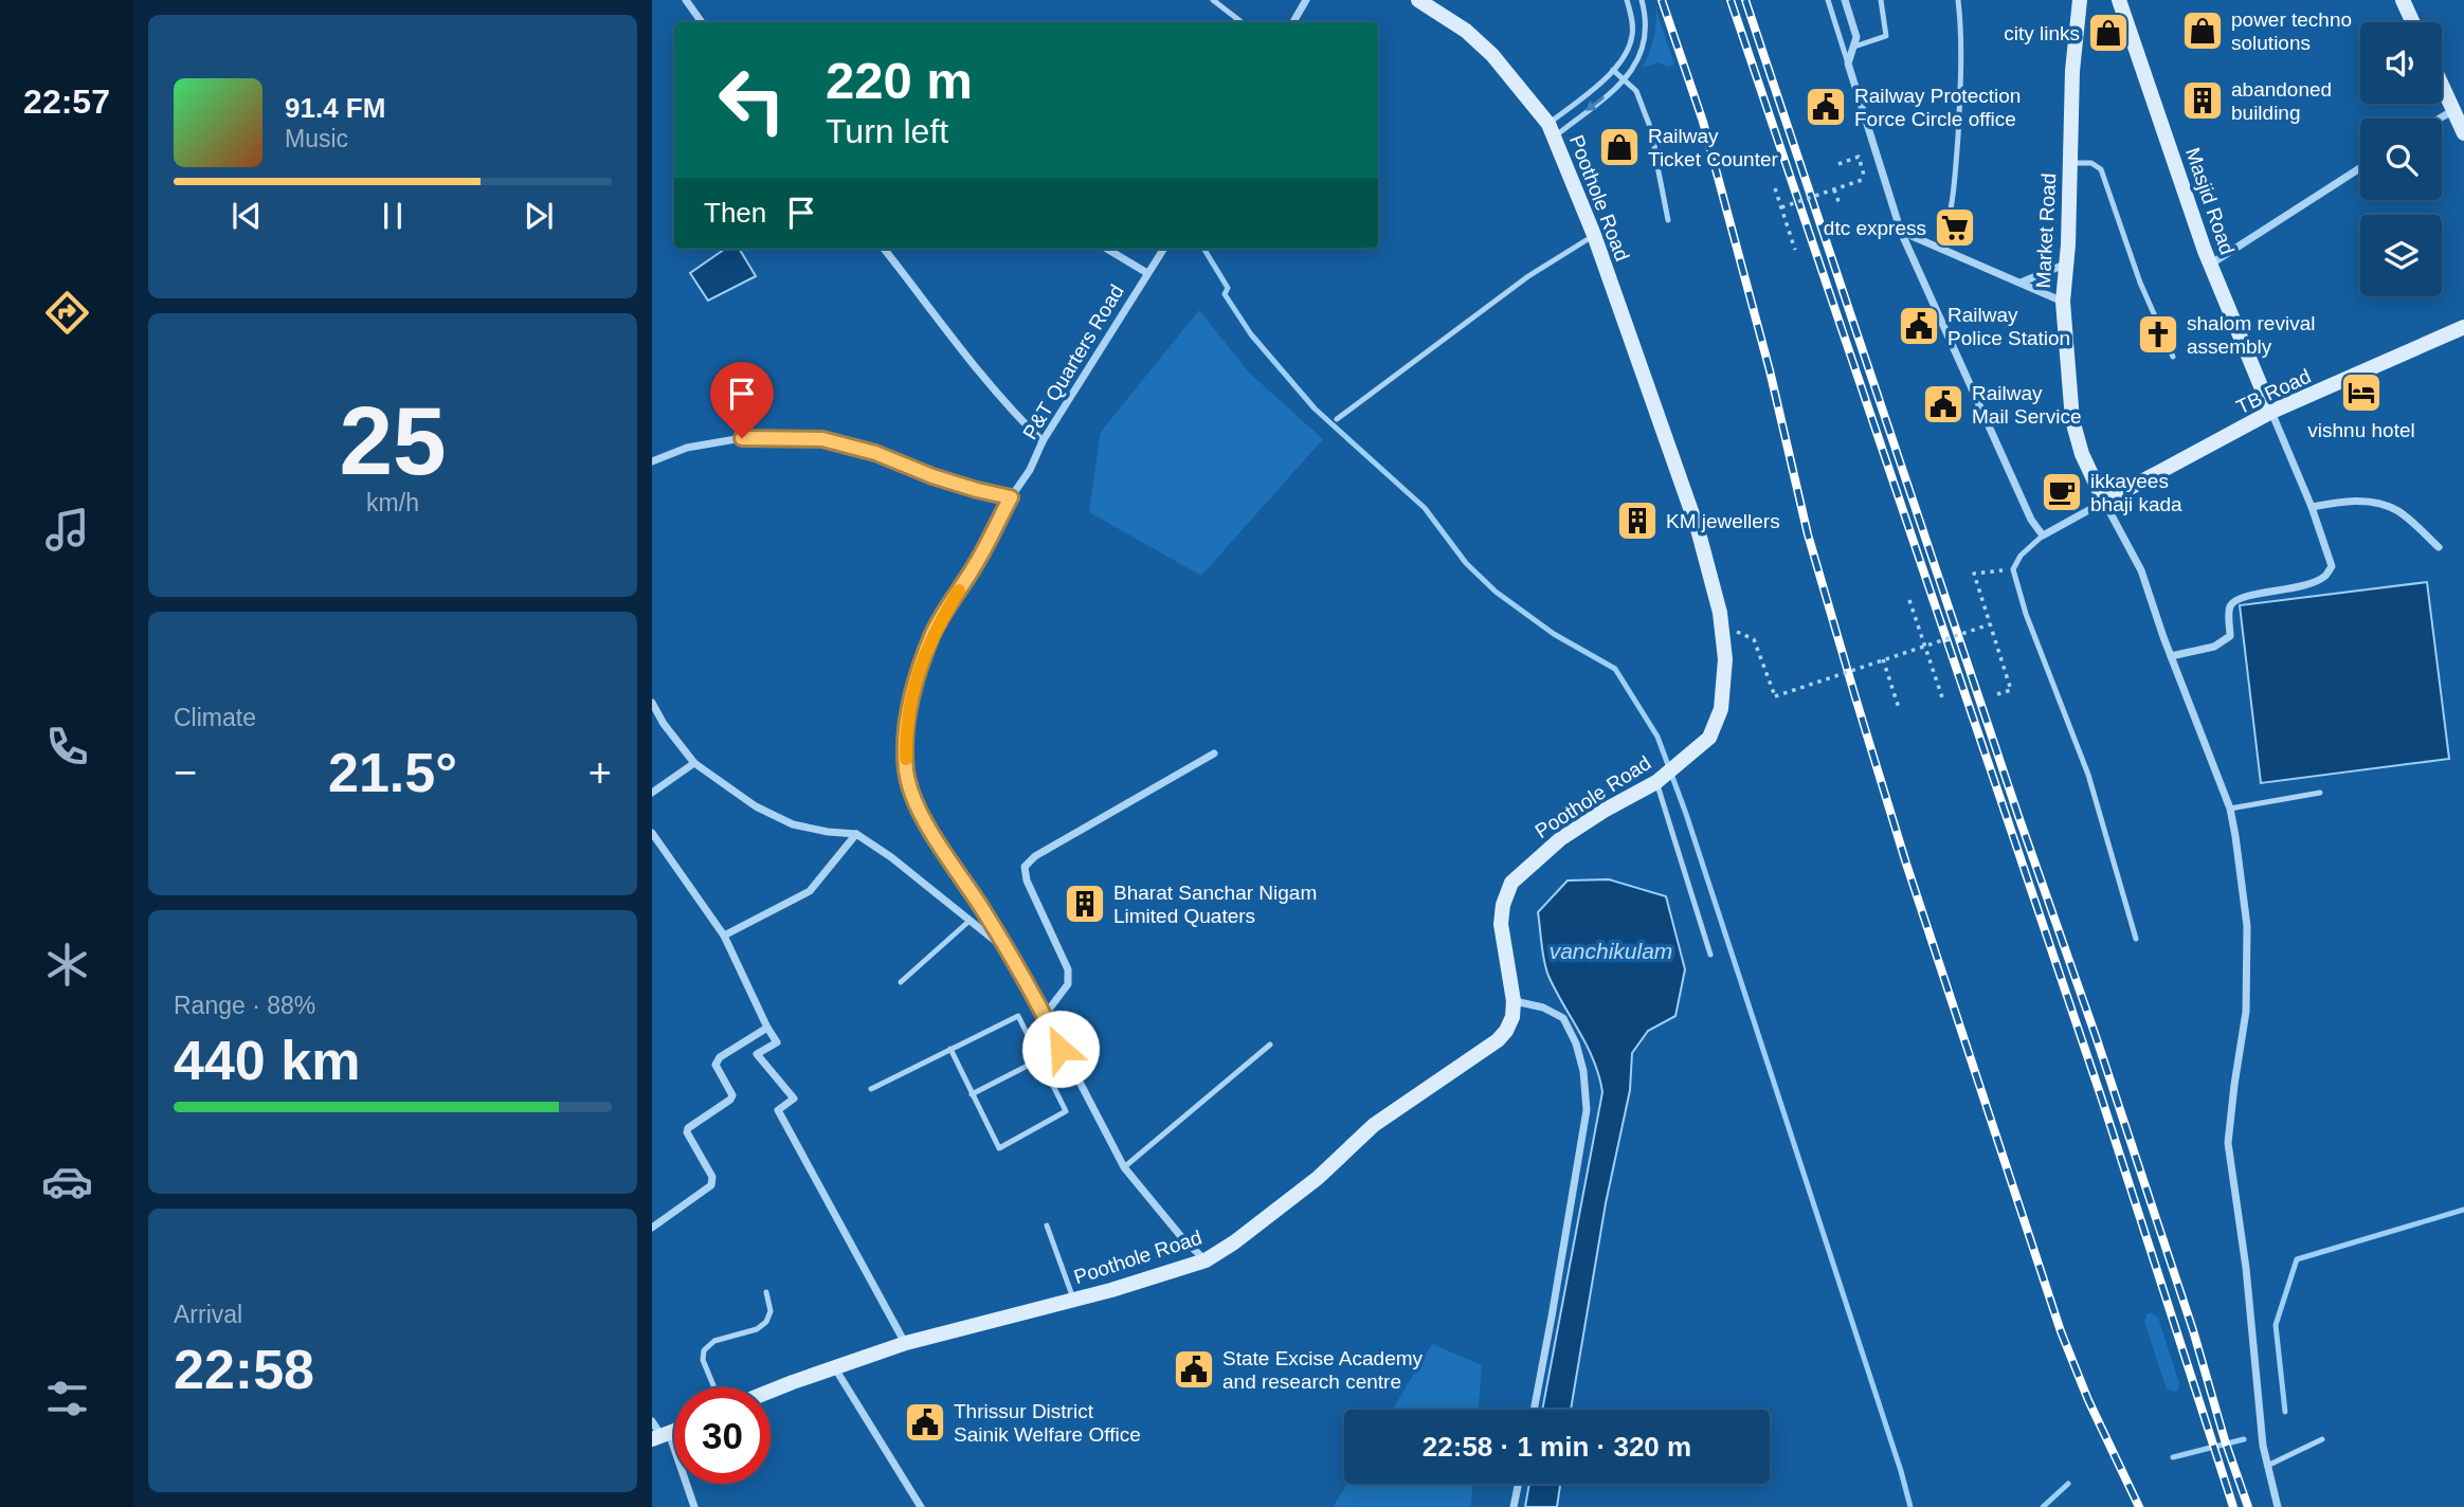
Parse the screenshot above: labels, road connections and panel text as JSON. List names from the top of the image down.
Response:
{
  "streets": {
    "street": [
      "Poothole Road",
      "Masjid Road",
      "Market Road",
      "P&T Quarters Road",
      "TB Road"
    ]
  },
  "crossings": [
    ["Poothole Road", "P&T Quarters Road"],
    ["Masjid Road", "TB Road"],
    ["Market Road", "TB Road"]
  ],
  "water": ["vanchikulam"],
  "places": {
    "shop": ["power techno solutions", "city links", "Railway Ticket Counter"],
    "building": ["abandoned building", "KM jewellers", "Bharat Sanchar Nigam Limited Quaters"],
    "public building": [
      "Railway Protection Force Circle office",
      "Railway Police Station",
      "Railway Mail Service",
      "State Excise Academy and research centre",
      "Thrissur District Sainik Welfare Office"
    ],
    "supermarket": ["dtc express"],
    "church": ["shalom revival assembly"],
    "hotel": ["vishnu hotel"],
    "cafe": ["ikkayees bhaji kada"]
  },
  "page": {
    "tabs": "22:57",
    "turn": ["220 m", "Turn left"],
    "song": ["91.4 FM", "Music"],
    "then": "Then",
    "tile": [
      ["25", "km/h"],
      "Climate",
      ["Range · 88%", "440 km"],
      ["Arrival", "22:58"]
    ],
    "heat": ["−", "21.5°", "+"],
    "limit": "30",
    "trip": "22:58 · 1 min · 320 m"
  }
}
